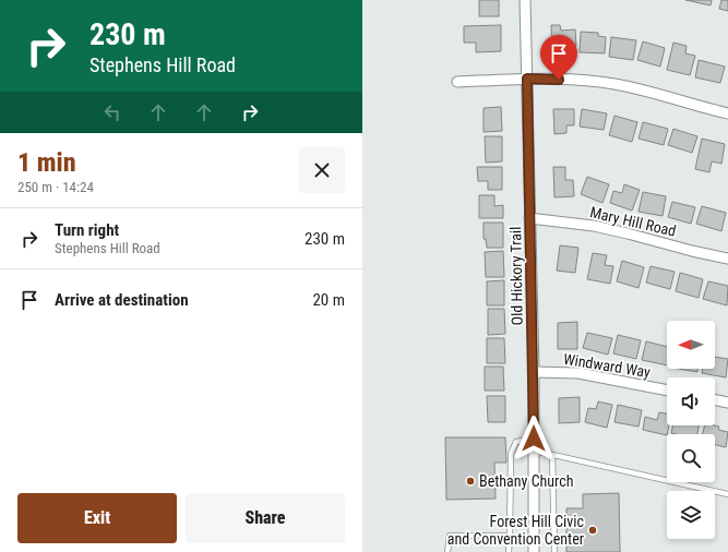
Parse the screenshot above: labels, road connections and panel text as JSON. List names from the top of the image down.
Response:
{
  "streets": {
    "street": ["Mary Hill Road", "Old Hickory Trail", "Windward Way"]
  },
  "crossings": [
    ["Mary Hill Road", "Old Hickory Trail"],
    ["Old Hickory Trail", "Windward Way"]
  ],
  "places": ["Bethany Church", "Forest Hill Civic and Convention Center"],
  "north": "left",
  "page": {
    "turn": ["230 m", "Stephens Hill Road"],
    "heading": ["1 min", "250 m · 14:24"],
    "list": [
      {
        "name": "Turn right",
        "note": "Stephens Hill Road",
        "value": "230 m"
      },
      {
        "name": "Arrive at destination",
        "value": "20 m"
      }
    ],
    "buttons": ["Exit", "Share"]
  }
}
